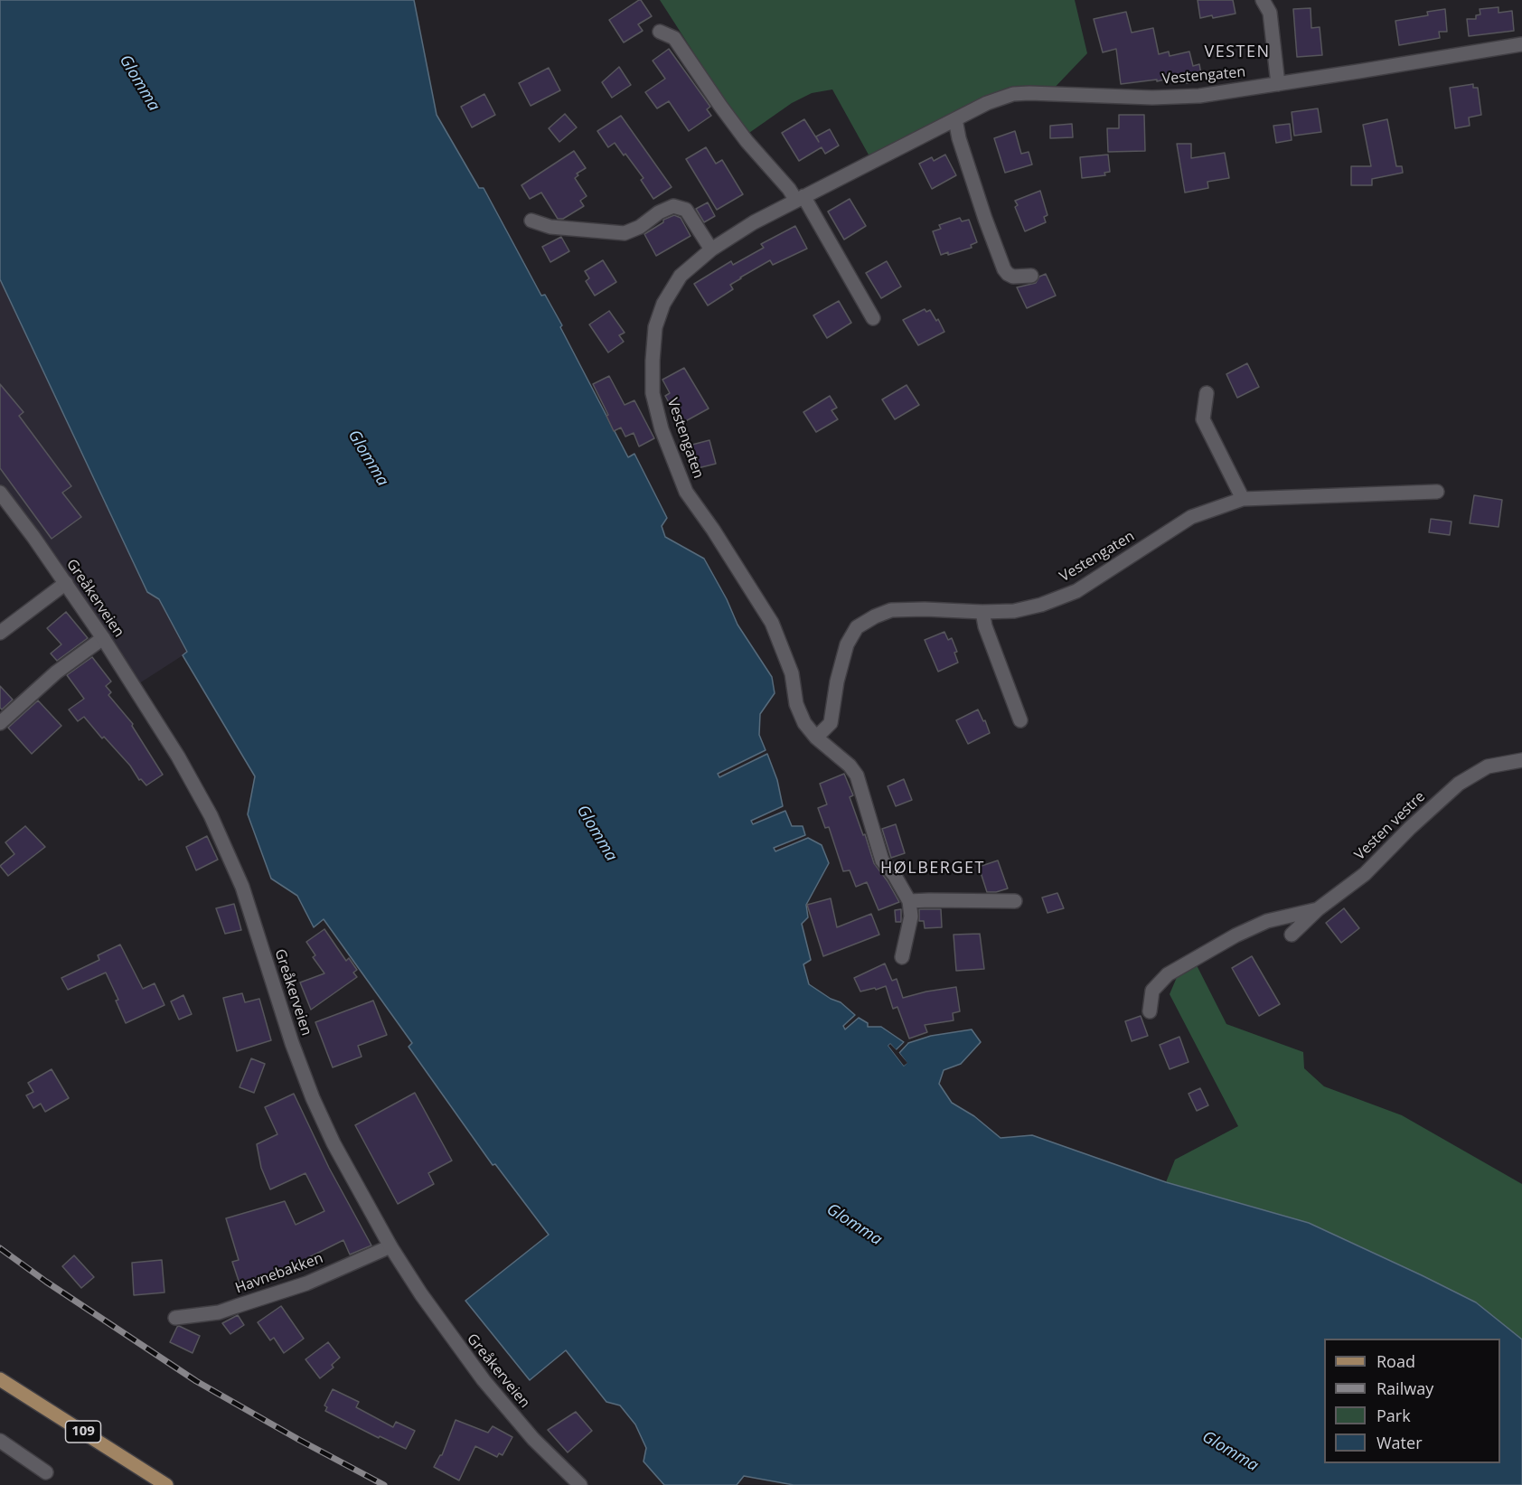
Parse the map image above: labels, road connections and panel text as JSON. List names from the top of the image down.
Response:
{
  "streets": {
    "main road": ["109"],
    "street": [
      "Vestengaten",
      "Greåkerveien",
      "Vesten vestre",
      "Havnebakken"
    ]
  },
  "crossings": [
    ["Greåkerveien", "Havnebakken"]
  ],
  "districts": ["VESTEN", "HØLBERGET"],
  "water": ["Glomma"],
  "legend": [
    "Road",
    "Railway",
    "Park",
    "Water"
  ]
}
